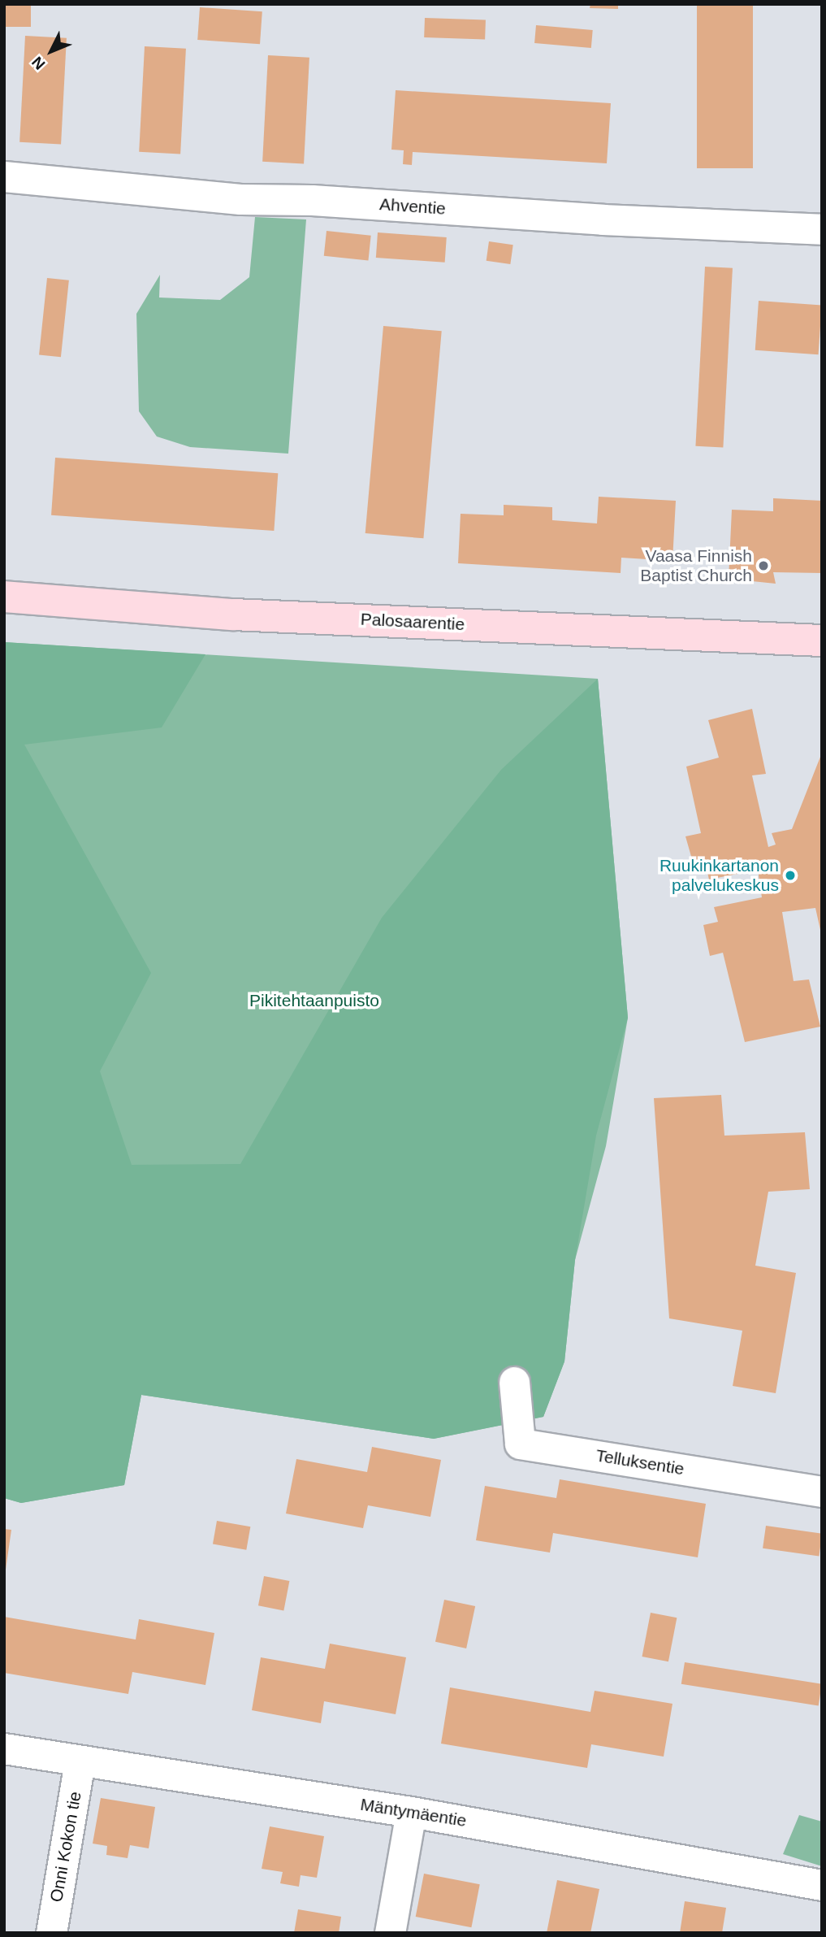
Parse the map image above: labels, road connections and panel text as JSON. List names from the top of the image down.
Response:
{
  "streets": {
    "main road": ["Palosaarentie"],
    "street": [
      "Ahventie",
      "Telluksentie",
      "Mäntymäentie",
      "Onni Kokon tie"
    ]
  },
  "crossings": [
    ["Mäntymäentie", "Onni Kokon tie"]
  ],
  "parks": ["Pikitehtaanpuisto"],
  "places": ["Vaasa Finnish Baptist Church", "Ruukinkartanon palvelukeskus"],
  "north": "bottom left"
}
